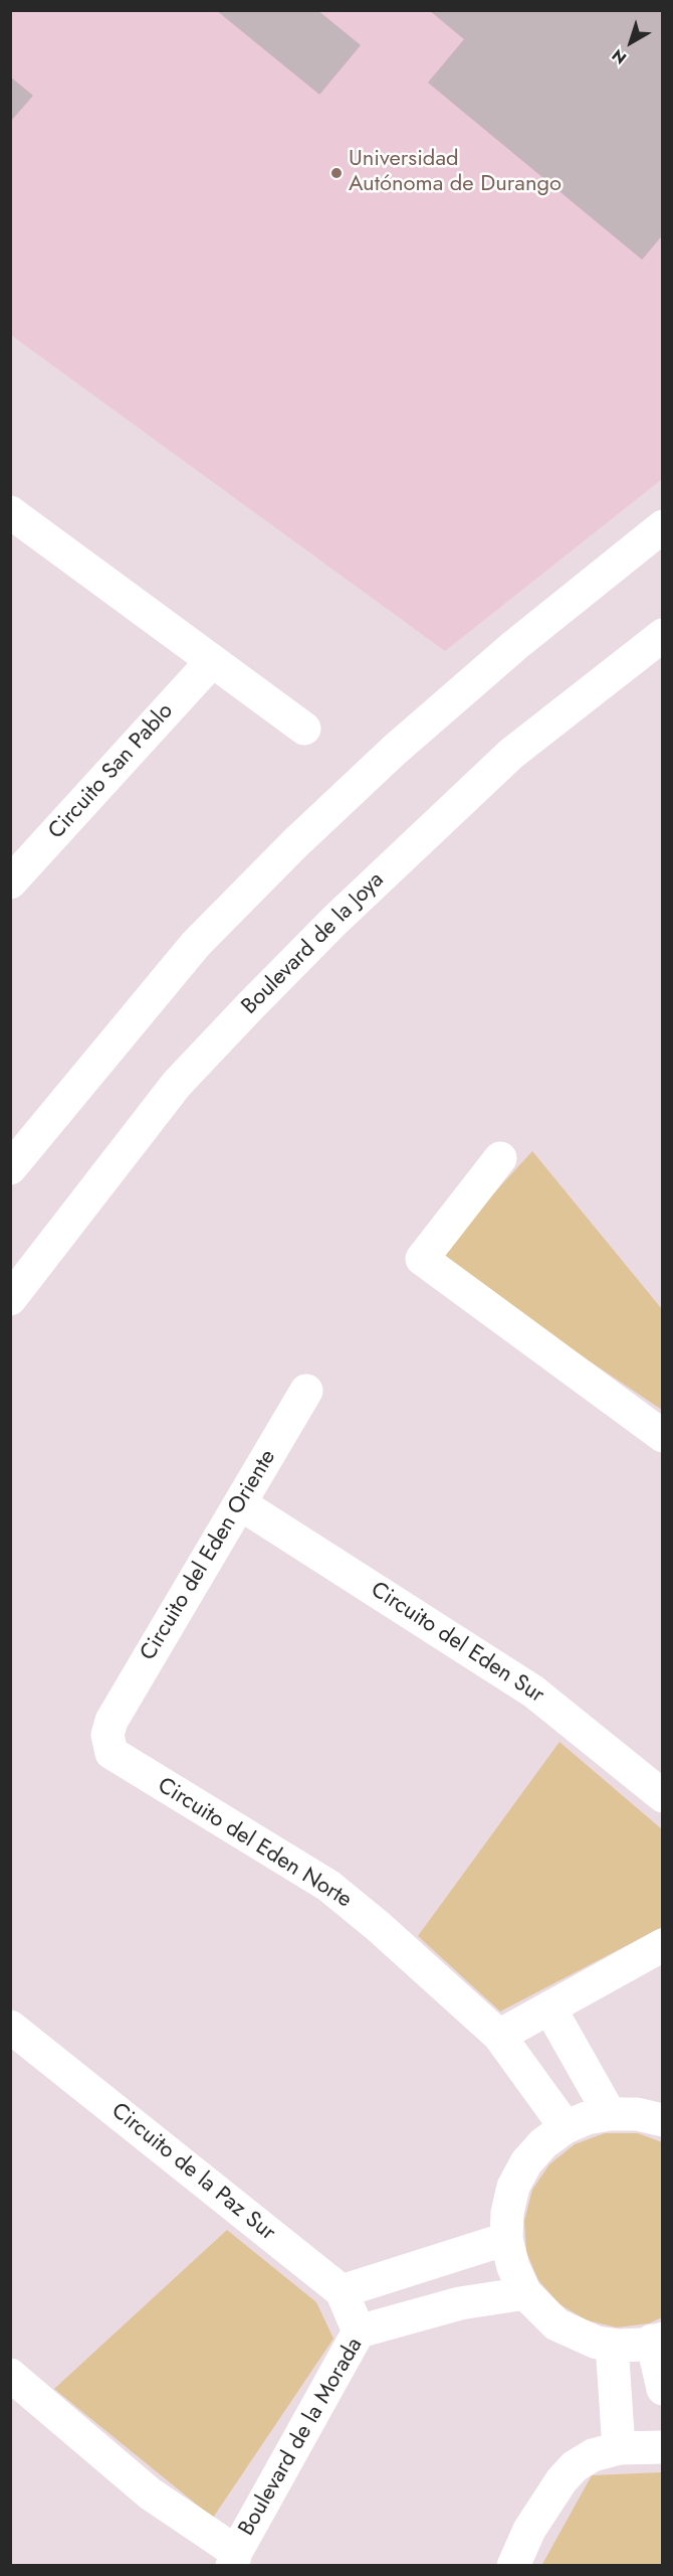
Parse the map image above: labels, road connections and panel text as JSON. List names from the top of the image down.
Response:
{
  "streets": {
    "street": [
      "Circuito San Pablo",
      "Boulevard de la Joya",
      "Circuito del Eden Oriente",
      "Circuito del Eden Sur",
      "Circuito del Eden Norte",
      "Circuito de la Paz Sur",
      "Boulevard de la Morada"
    ]
  },
  "crossings": [
    ["Circuito del Eden Oriente", "Circuito del Eden Sur"],
    ["Circuito del Eden Oriente", "Circuito del Eden Norte"],
    ["Circuito de la Paz Sur", "Boulevard de la Morada"]
  ],
  "places": ["Universidad Autónoma de Durango"],
  "north": "bottom left"
}
